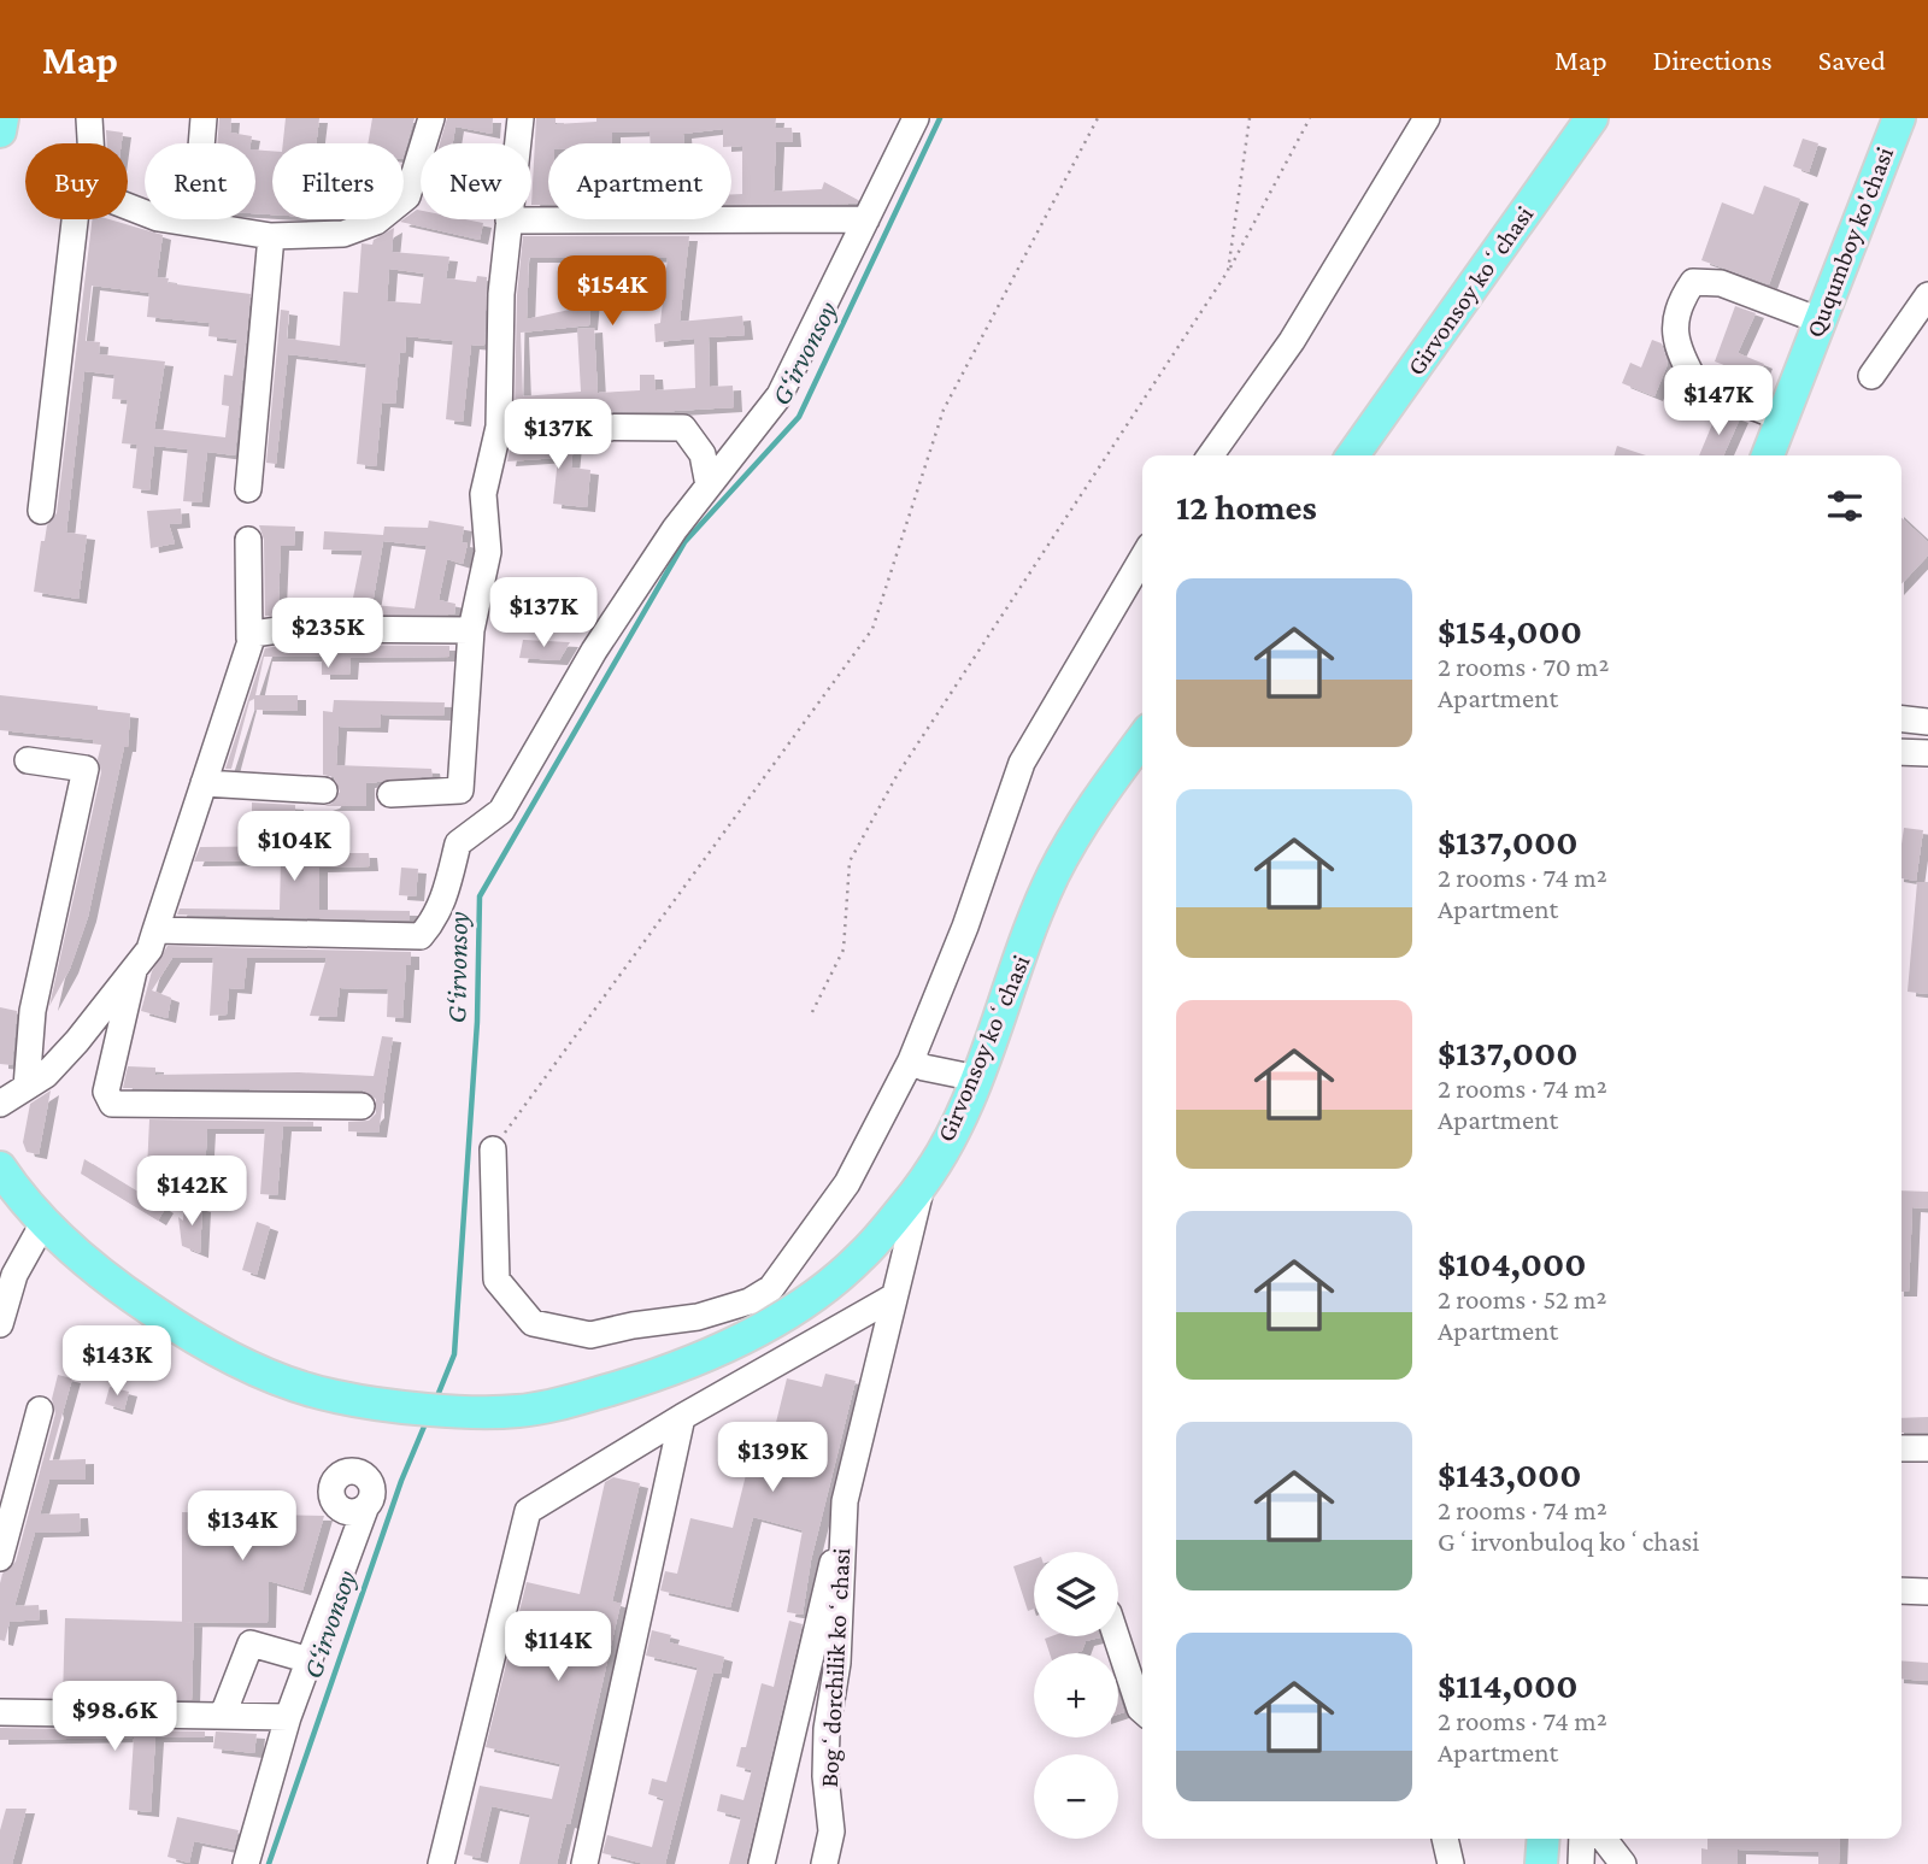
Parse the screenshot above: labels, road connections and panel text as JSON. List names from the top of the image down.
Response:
{
  "streets": {
    "main road": ["Ququmboy ko'chasi", "Girvonsoy koʻchasi"],
    "street": ["Bogʻdorchilik koʻchasi"]
  },
  "crossings": [
    ["Girvonsoy koʻchasi", "Bogʻdorchilik koʻchasi"]
  ],
  "water": ["G‘irvonsoy"],
  "page": {
    "header": "Map",
    "nav": ["Map", "Directions", "Saved"],
    "chip": [
      "Buy",
      "Rent",
      "Filters",
      "New",
      "Apartment"
    ],
    "price": [
      "$154K",
      "$147K",
      "$137K",
      "$137K",
      "$235K",
      "$104K",
      "$142K",
      "$143K",
      "$139K",
      "$134K",
      "$114K",
      "$98.6K"
    ],
    "heading": "12 homes",
    "list": [
      {
        "name": "$154,000",
        "note": "2 rooms · 70 m² · Apartment"
      },
      {
        "name": "$137,000",
        "note": "2 rooms · 74 m² · Apartment"
      },
      {
        "name": "$137,000",
        "note": "2 rooms · 74 m² · Apartment"
      },
      {
        "name": "$104,000",
        "note": "2 rooms · 52 m² · Apartment"
      },
      {
        "name": "$143,000",
        "note": "2 rooms · 74 m² · Gʻirvonbuloq koʻchasi"
      },
      {
        "name": "$114,000",
        "note": "2 rooms · 74 m² · Apartment"
      }
    ],
    "map_buttons": ["+", "−"]
  }
}
